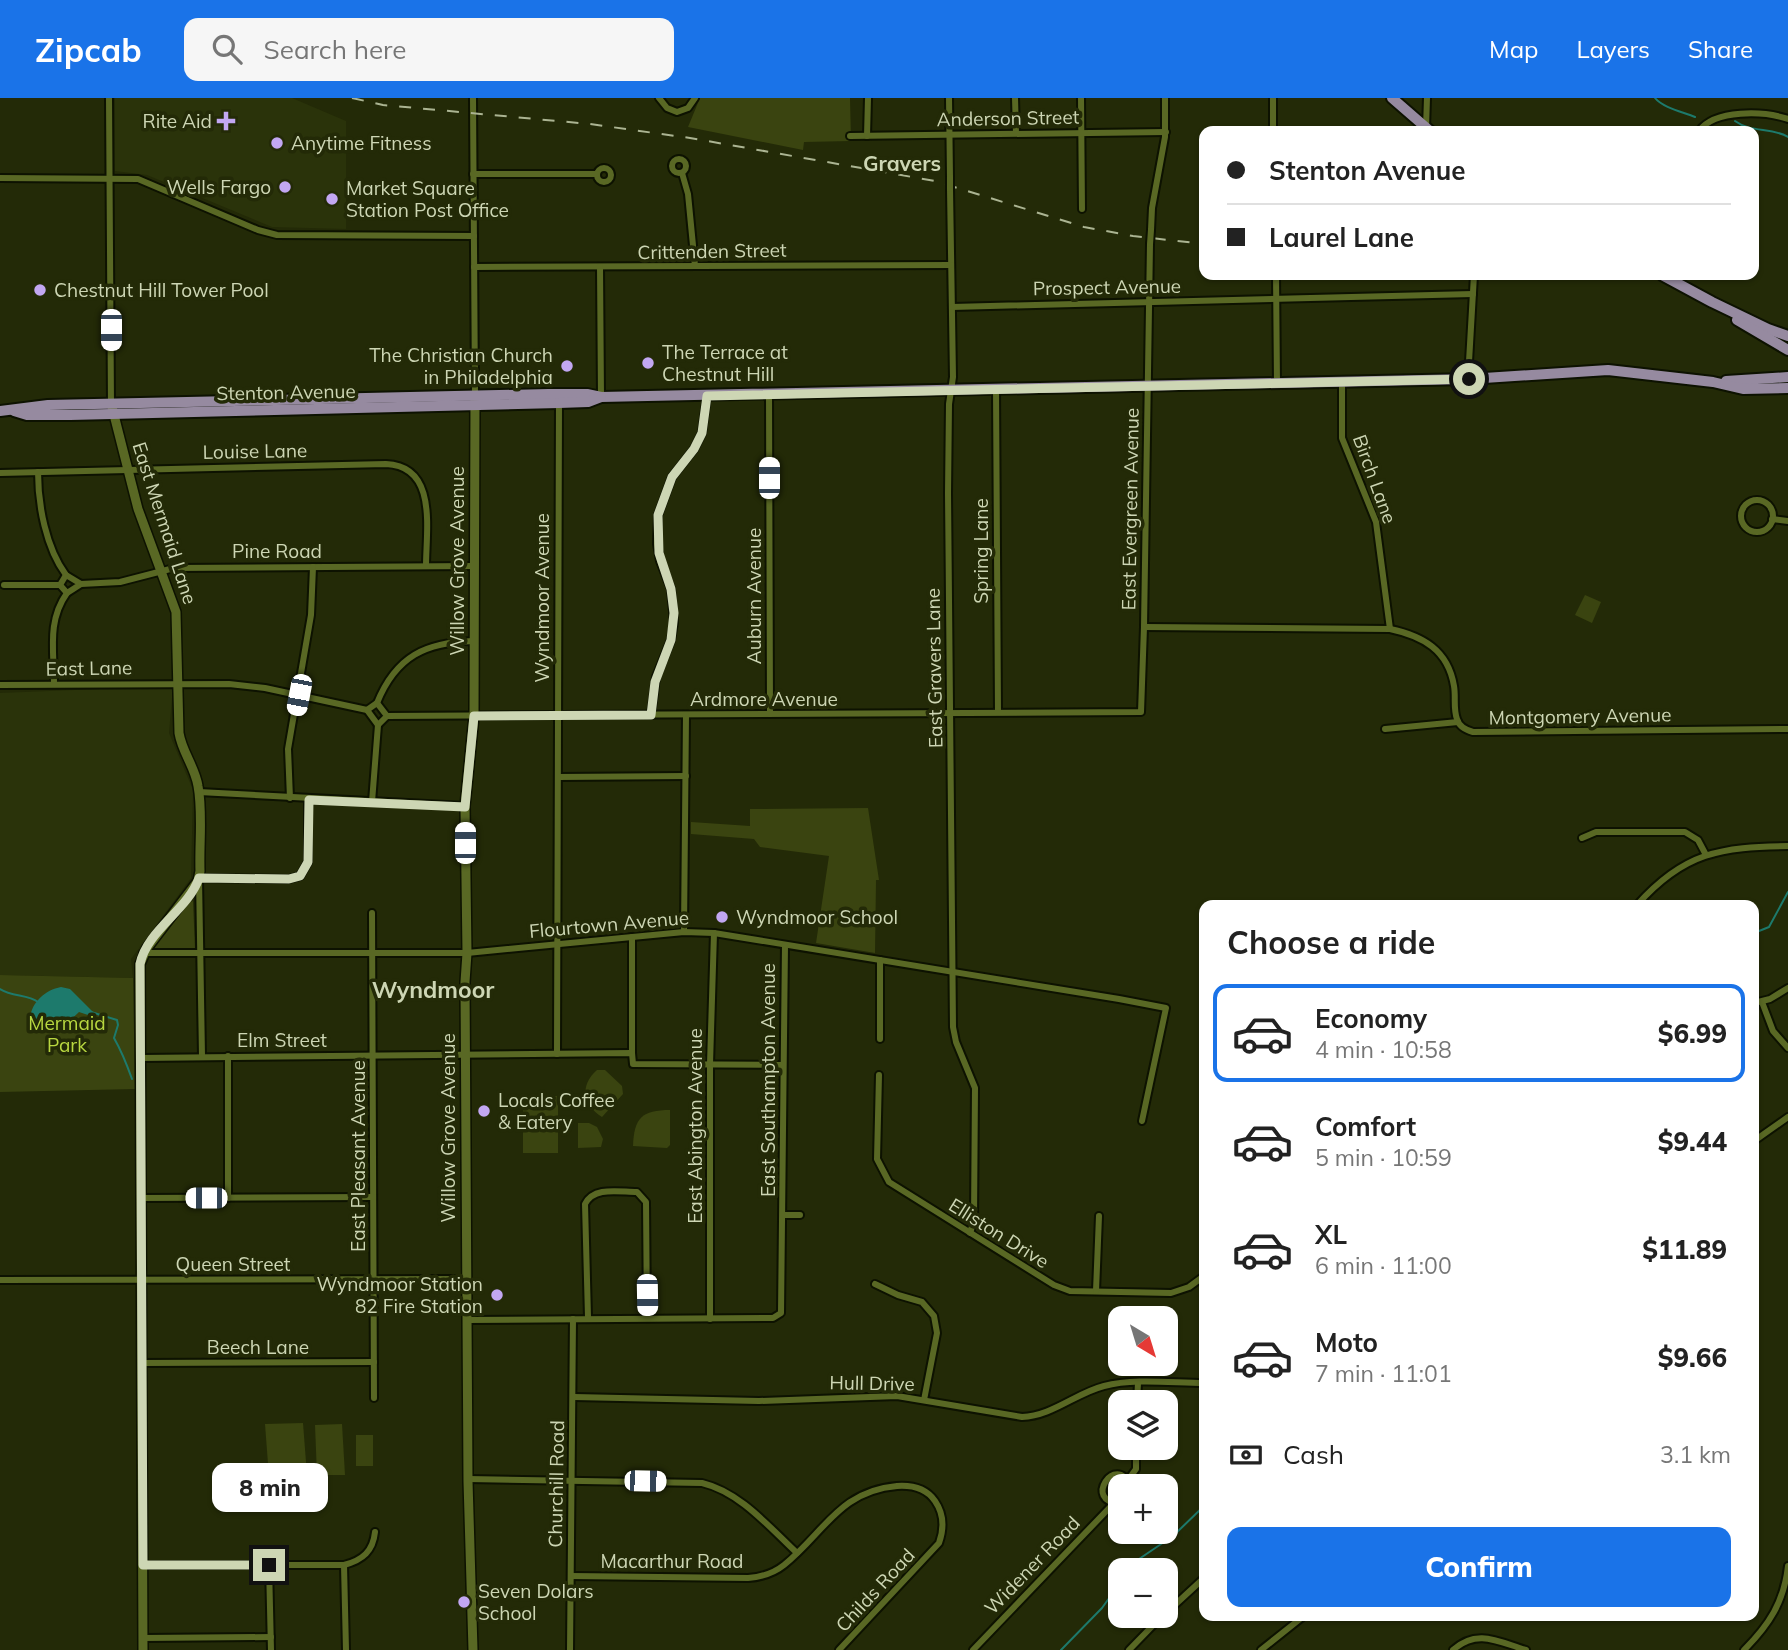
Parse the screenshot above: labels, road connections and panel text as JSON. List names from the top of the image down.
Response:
{
  "streets": {
    "main road": ["Stenton Avenue", "East Mermaid Lane", "Willow Grove Avenue"],
    "street": [
      "Anderson Street",
      "Crittenden Street",
      "Prospect Avenue",
      "Louise Lane",
      "Birch Lane",
      "East Evergreen Avenue",
      "Pine Road",
      "Spring Lane",
      "Auburn Avenue",
      "Wyndmoor Avenue",
      "East Lane",
      "East Gravers Lane",
      "Ardmore Avenue",
      "Montgomery Avenue",
      "Flourtown Avenue",
      "Elm Street",
      "East Southampton Avenue",
      "East Abington Avenue",
      "East Pleasant Avenue",
      "Elliston Drive",
      "Queen Street",
      "Beech Lane",
      "Hull Drive",
      "Churchill Road",
      "Macarthur Road",
      "Widener Road",
      "Childs Road"
    ]
  },
  "crossings": [
    ["Anderson Street", "East Evergreen Avenue"],
    ["Anderson Street", "East Gravers Lane"],
    ["Crittenden Street", "East Gravers Lane"],
    ["Prospect Avenue", "East Evergreen Avenue"],
    ["Prospect Avenue", "East Gravers Lane"],
    ["Stenton Avenue", "Birch Lane"],
    ["Stenton Avenue", "East Evergreen Avenue"],
    ["Stenton Avenue", "East Mermaid Lane"],
    ["Stenton Avenue", "Spring Lane"],
    ["Stenton Avenue", "Willow Grove Avenue"],
    ["Stenton Avenue", "Auburn Avenue"],
    ["Stenton Avenue", "Wyndmoor Avenue"],
    ["Stenton Avenue", "East Gravers Lane"],
    ["Louise Lane", "East Mermaid Lane"],
    ["Louise Lane", "Pine Road"],
    ["East Evergreen Avenue", "Ardmore Avenue"],
    ["East Mermaid Lane", "Pine Road"],
    ["East Mermaid Lane", "East Lane"],
    ["Pine Road", "Willow Grove Avenue"],
    ["Spring Lane", "Ardmore Avenue"],
    ["Willow Grove Avenue", "Ardmore Avenue"],
    ["Willow Grove Avenue", "Flourtown Avenue"],
    ["Willow Grove Avenue", "Elm Street"],
    ["Willow Grove Avenue", "Queen Street"],
    ["Auburn Avenue", "Ardmore Avenue"],
    ["Wyndmoor Avenue", "Ardmore Avenue"],
    ["Wyndmoor Avenue", "Flourtown Avenue"],
    ["Wyndmoor Avenue", "Elm Street"],
    ["East Gravers Lane", "Ardmore Avenue"],
    ["East Gravers Lane", "Flourtown Avenue"],
    ["East Gravers Lane", "Elliston Drive"],
    ["Flourtown Avenue", "East Southampton Avenue"],
    ["Flourtown Avenue", "East Abington Avenue"],
    ["Flourtown Avenue", "East Pleasant Avenue"],
    ["Elm Street", "East Pleasant Avenue"],
    ["East Southampton Avenue", "East Abington Avenue"],
    ["East Pleasant Avenue", "Queen Street"],
    ["East Pleasant Avenue", "Beech Lane"],
    ["Hull Drive", "Churchill Road"],
    ["Churchill Road", "Macarthur Road"],
    ["Macarthur Road", "Childs Road"]
  ],
  "districts": ["Gravers", "Wyndmoor"],
  "parks": ["Mermaid Park"],
  "places": {
    "health": ["Rite Aid"],
    "other": [
      "Anytime Fitness",
      "Wells Fargo",
      "Market Square Station Post Office",
      "Chestnut Hill Tower Pool",
      "The Terrace at Chestnut Hill",
      "The Christian Church in Philadelphia",
      "Wyndmoor School",
      "Locals Coffee & Eatery",
      "Wyndmoor Station 82 Fire Station",
      "Seven Dolars School"
    ]
  },
  "north": "bottom right",
  "page": {
    "header": "Zipcab",
    "search": "Search here",
    "nav": ["Map", "Layers", "Share"],
    "banner": ["Stenton Avenue", "Laurel Lane"],
    "heading": "Choose a ride",
    "list": [
      {
        "name": "Economy",
        "note": "4 min · 10:58",
        "value": "$6.99"
      },
      {
        "name": "Comfort",
        "note": "5 min · 10:59",
        "value": "$9.44"
      },
      {
        "name": "XL",
        "note": "6 min · 11:00",
        "value": "$11.89"
      },
      {
        "name": "Moto",
        "note": "7 min · 11:01",
        "value": "$9.66"
      }
    ],
    "map_buttons": ["+", "−"],
    "pay": ["Cash", "3.1 km"],
    "bubble": "8 min",
    "buttons": "Confirm"
  }
}
